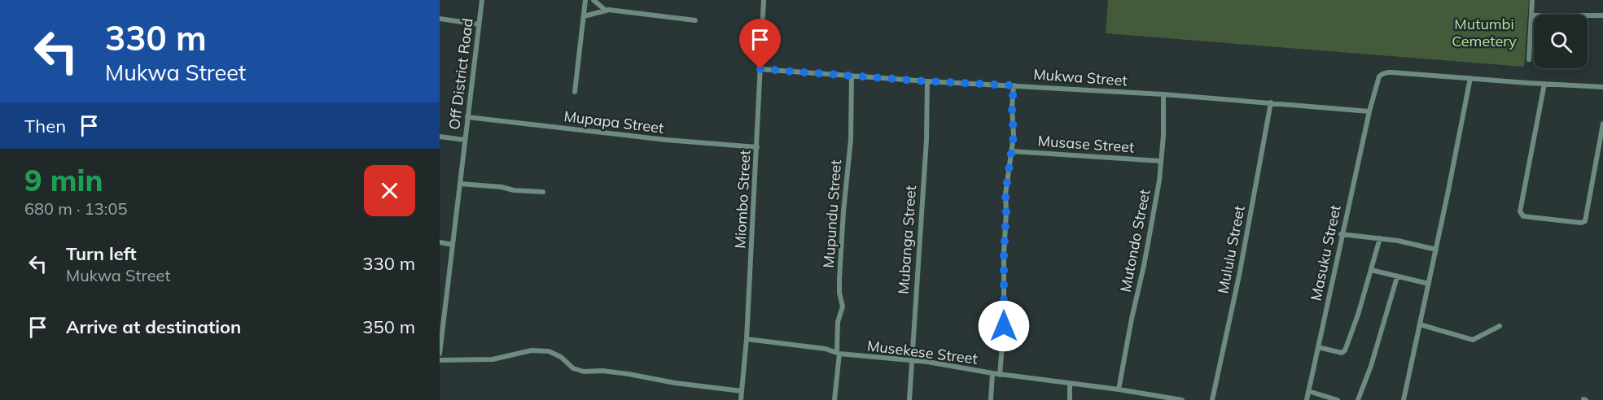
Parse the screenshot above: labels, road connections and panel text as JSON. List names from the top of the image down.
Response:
{
  "streets": {
    "street": [
      "Off District Road",
      "Mukwa Street",
      "Mupapa Street",
      "Musase Street",
      "Miombo Street",
      "Mupundu Street",
      "Mubanga Street",
      "Mutondo Street",
      "Mululu Street",
      "Masuku Street",
      "Musekese Street"
    ]
  },
  "crossings": [
    ["Off District Road", "Mupapa Street"],
    ["Mukwa Street", "Miombo Street"],
    ["Mukwa Street", "Mupundu Street"],
    ["Mukwa Street", "Mubanga Street"],
    ["Mukwa Street", "Mutondo Street"],
    ["Mukwa Street", "Mululu Street"],
    ["Mukwa Street", "Masuku Street"],
    ["Mupapa Street", "Miombo Street"],
    ["Musase Street", "Mutondo Street"],
    ["Miombo Street", "Musekese Street"],
    ["Mupundu Street", "Musekese Street"],
    ["Mubanga Street", "Musekese Street"],
    ["Mutondo Street", "Musekese Street"]
  ],
  "parks": ["Mutumbi Cemetery"],
  "page": {
    "turn": ["330 m", "Mukwa Street"],
    "then": "Then",
    "heading": ["9 min", "680 m · 13:05"],
    "list": [
      {
        "name": "Turn left",
        "note": "Mukwa Street",
        "value": "330 m"
      },
      {
        "name": "Arrive at destination",
        "value": "350 m"
      }
    ]
  }
}
